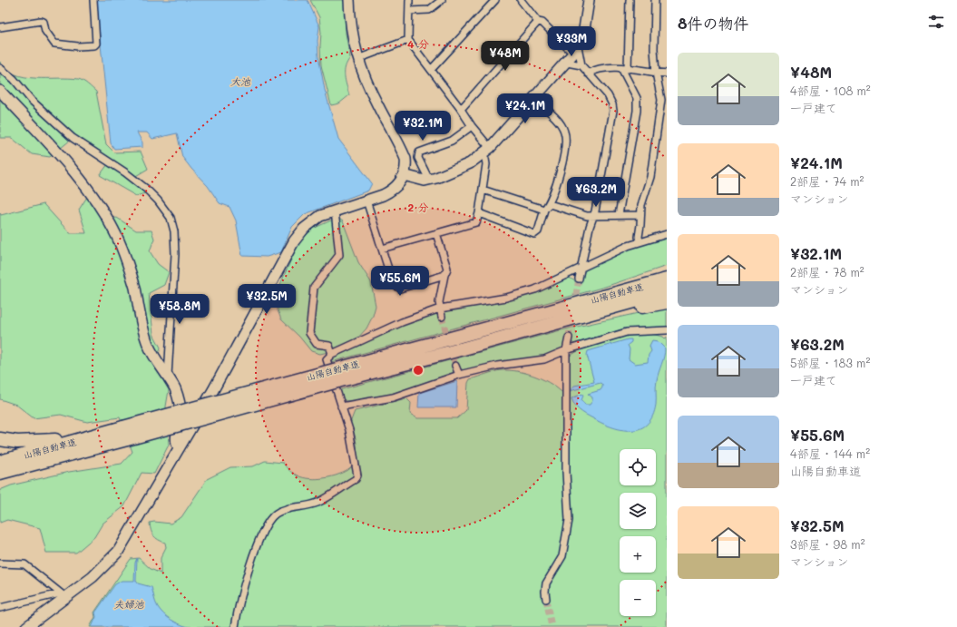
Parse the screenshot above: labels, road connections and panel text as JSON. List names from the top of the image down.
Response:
{
  "streets": {
    "highway": ["山陽自動車道"]
  },
  "water": ["大池", "夫婦池"],
  "page": {
    "heading": "8件の物件",
    "price": [
      "¥33M",
      "¥48M",
      "¥24.1M",
      "¥32.1M",
      "¥63.2M",
      "¥55.6M",
      "¥32.5M",
      "¥58.8M"
    ],
    "list": [
      {
        "name": "¥48M",
        "note": "4部屋 · 108 m² · 一戸建て"
      },
      {
        "name": "¥24.1M",
        "note": "2部屋 · 74 m² · マンション"
      },
      {
        "name": "¥32.1M",
        "note": "2部屋 · 78 m² · マンション"
      },
      {
        "name": "¥63.2M",
        "note": "5部屋 · 183 m² · 一戸建て"
      },
      {
        "name": "¥55.6M",
        "note": "4部屋 · 144 m² · 山陽自動車道"
      },
      {
        "name": "¥32.5M",
        "note": "3部屋 · 98 m² · マンション"
      }
    ],
    "map_buttons": ["+", "−"]
  },
  "rings": ["4 分", "2 分"]
}
